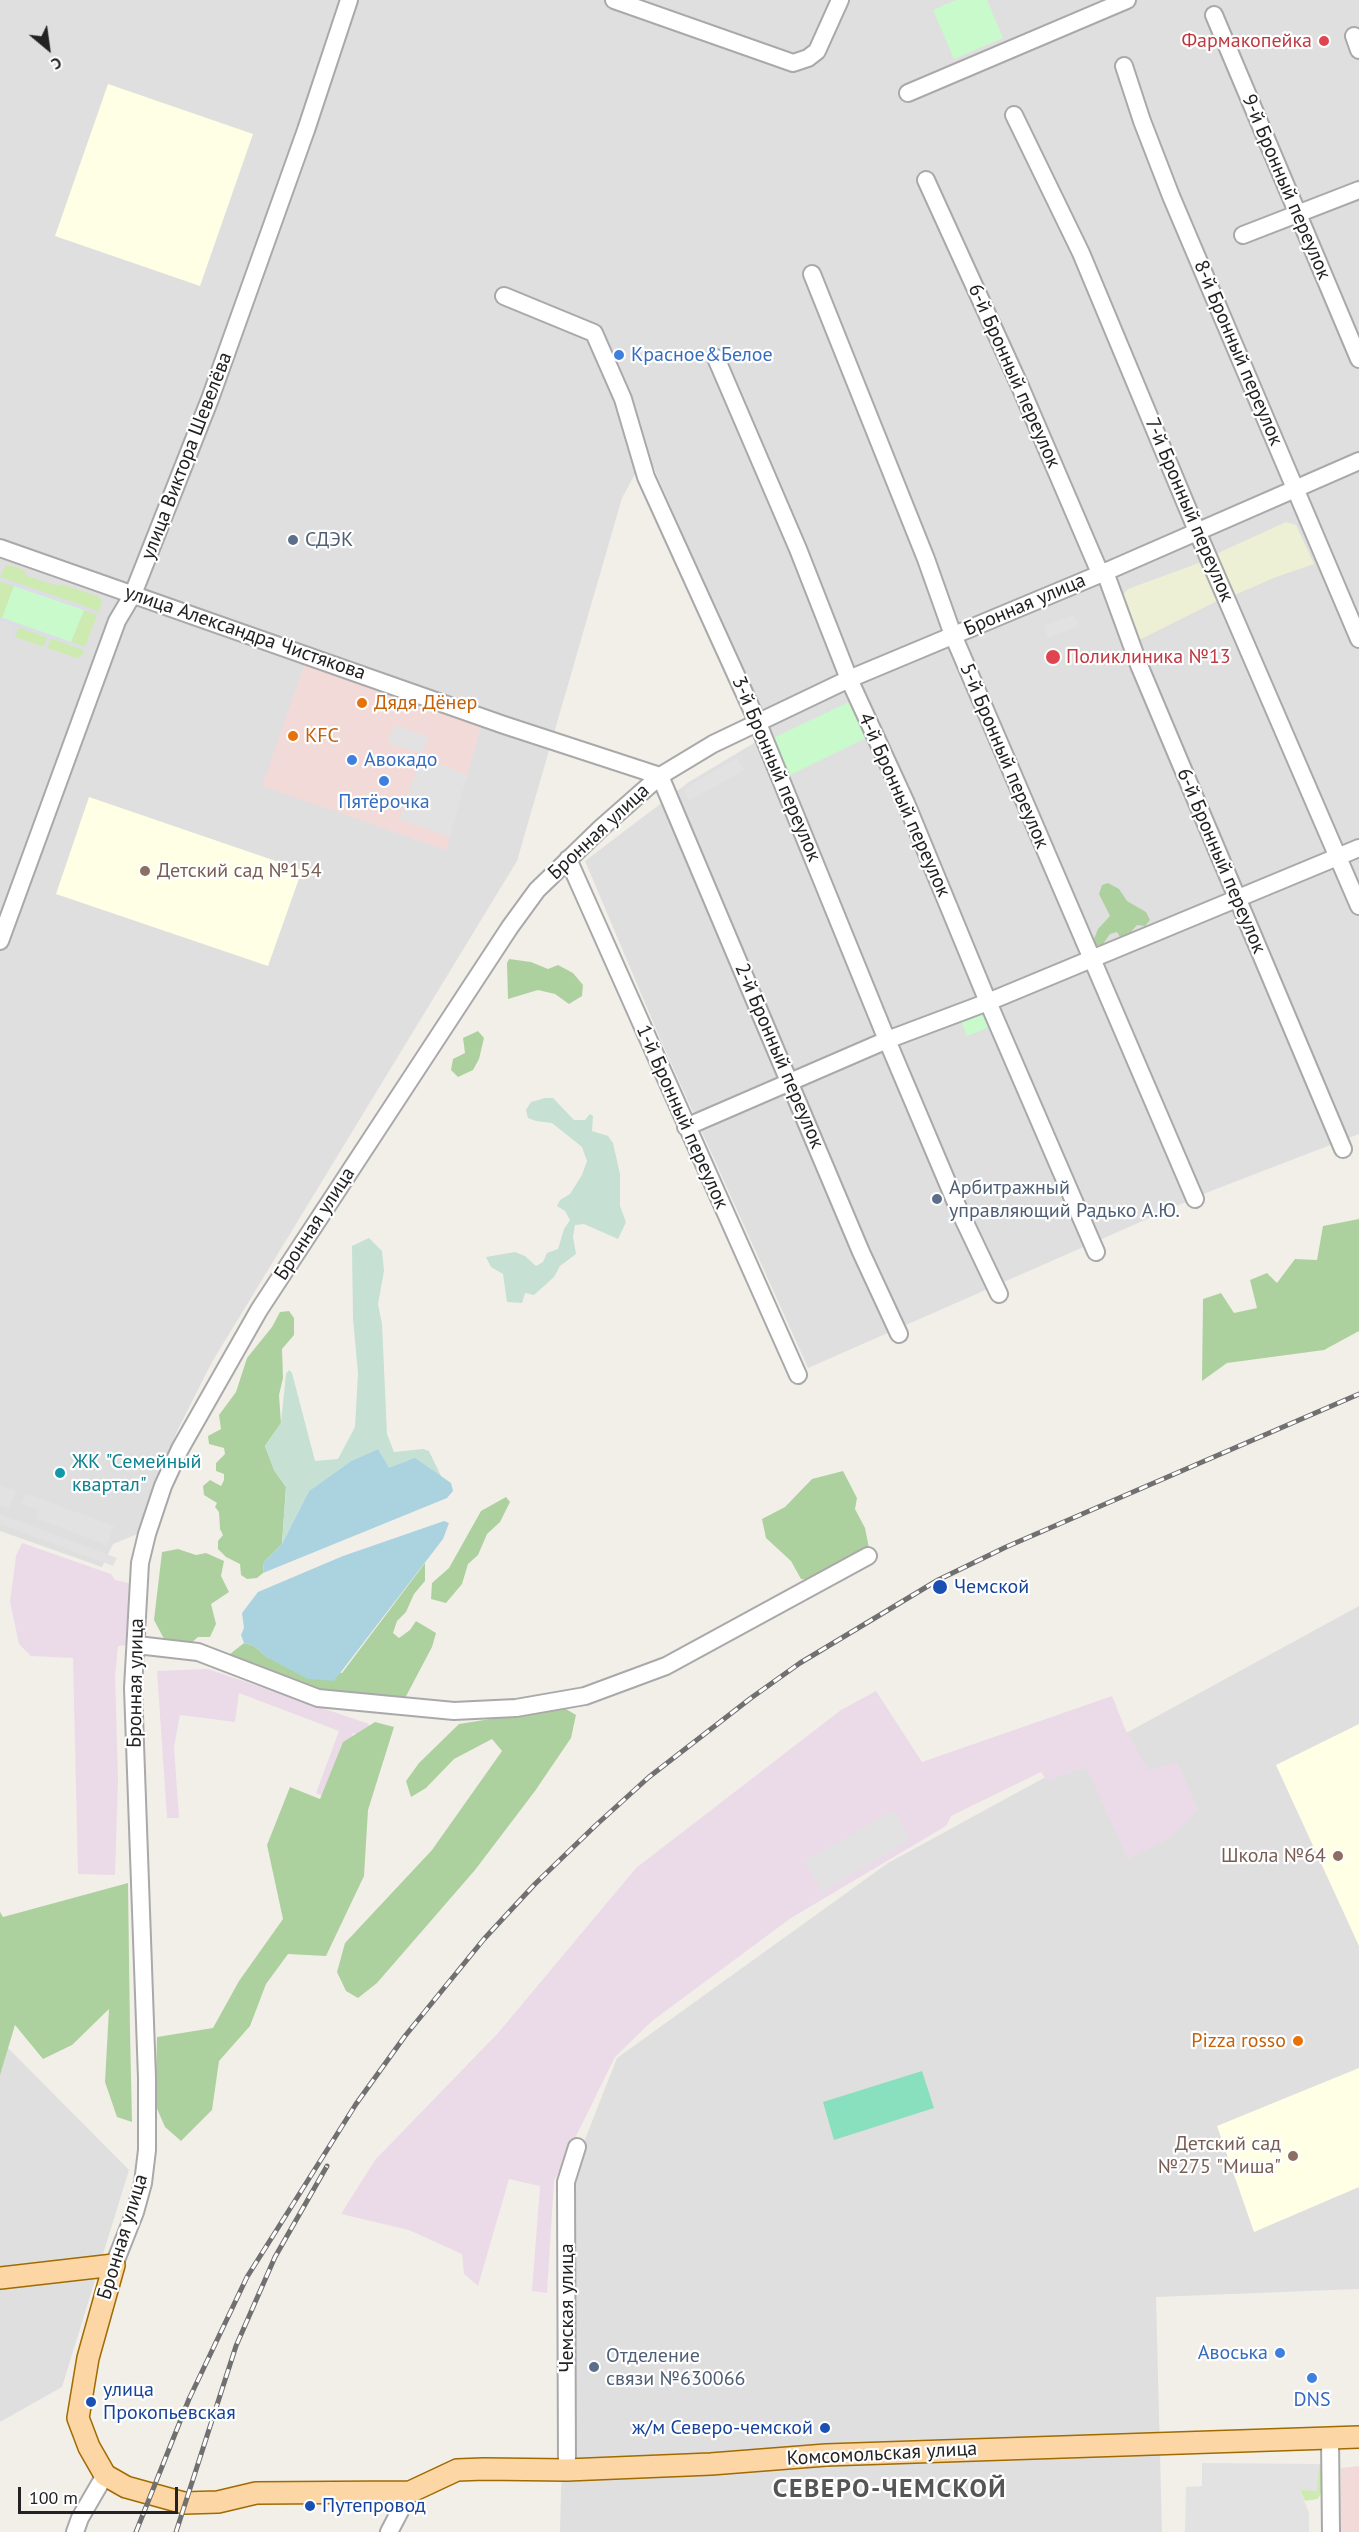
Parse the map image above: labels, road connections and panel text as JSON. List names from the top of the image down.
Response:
{
  "streets": {
    "main road": ["Бронная улица", "Комсомольская улица"],
    "street": [
      "9-й Бронный переулок",
      "8-й Бронный переулок",
      "6-й Бронный переулок",
      "улица Виктора Шевелёва",
      "7-й Бронный переулок",
      "улица Александра Чистякова",
      "5-й Бронный переулок",
      "3-й Бронный переулок",
      "4-й Бронный переулок",
      "2-й Бронный переулок",
      "1-й Бронный переулок",
      "Чемская улица"
    ]
  },
  "crossings": [
    ["8-й Бронный переулок", "Бронная улица"],
    ["6-й Бронный переулок", "Бронная улица"],
    ["улица Виктора Шевелёва", "улица Александра Чистякова"],
    ["7-й Бронный переулок", "Бронная улица"],
    ["Бронная улица", "улица Александра Чистякова"],
    ["Бронная улица", "5-й Бронный переулок"],
    ["Бронная улица", "3-й Бронный переулок"],
    ["Бронная улица", "4-й Бронный переулок"],
    ["Бронная улица", "2-й Бронный переулок"],
    ["Бронная улица", "1-й Бронный переулок"],
    ["Бронная улица", "Комсомольская улица"],
    ["улица Александра Чистякова", "2-й Бронный переулок"],
    ["Чемская улица", "Комсомольская улица"]
  ],
  "districts": ["СЕВЕРО-ЧЕМСКОЙ"],
  "places": [
    "Фармакопейка",
    "Красное&Белое",
    "СДЭК",
    "Поликлиника №13",
    "Дядя Дёнер",
    "KFC",
    "Авокадо",
    "Пятёрочка",
    "Детский сад №154",
    "Арбитражный управляющий Радько А.Ю.",
    "ЖК \"Семейный квартал\"",
    "Чемской",
    "Школа №64",
    "Pizza rosso",
    "Детский сад №275 \"Миша\"",
    "Авоська",
    "Отделение связи №630066",
    "DNS",
    "улица Прокопьевская",
    "ж/м Северо-чемской",
    "Путепровод"
  ],
  "scale_bar": "100 m",
  "north": "bottom right"
}
